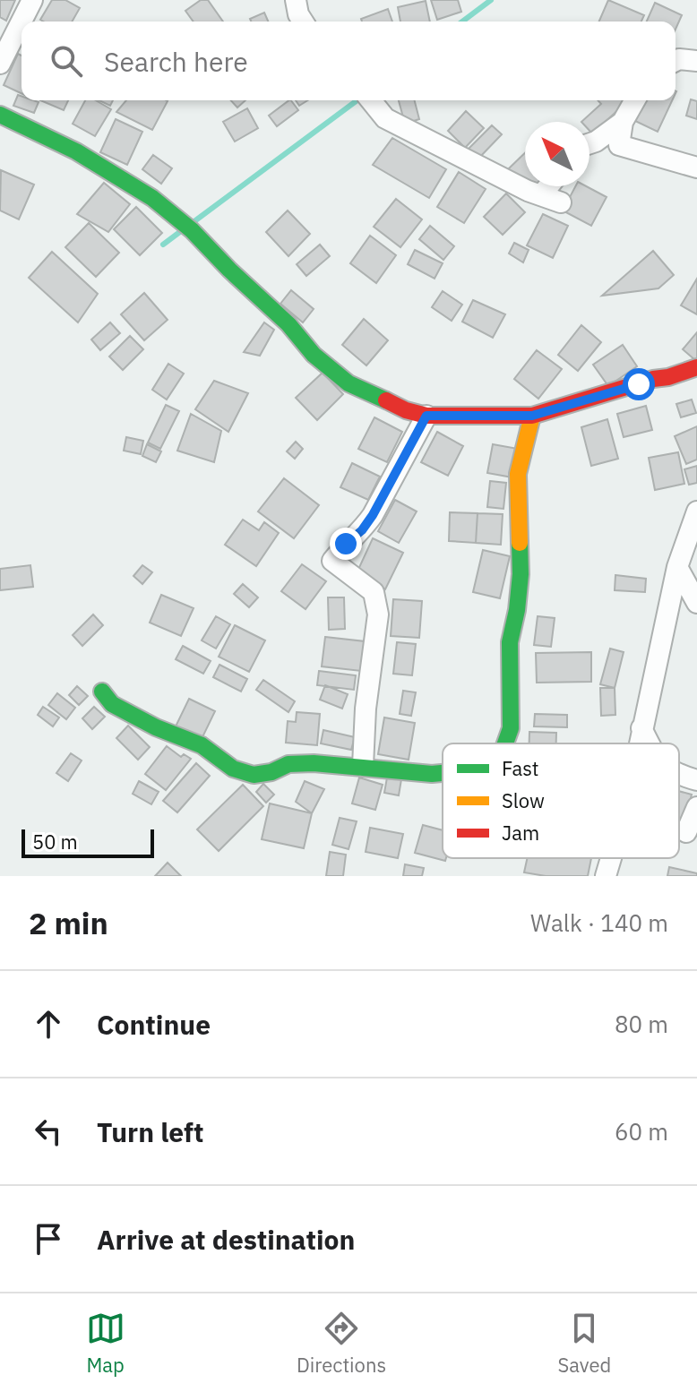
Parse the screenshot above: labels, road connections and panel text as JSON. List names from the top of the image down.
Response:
{
  "legend": ["Fast", "Slow", "Jam"],
  "scale_bar": "50 m",
  "north": "top left",
  "page": {
    "search": "Search here",
    "scale": "50 m",
    "heading": ["2 min", "Walk · 140 m"],
    "list": [
      ["Continue", "80 m"],
      ["Turn left", "60 m"],
      "Arrive at destination"
    ],
    "nav": ["Map", "Directions", "Saved"]
  }
}
